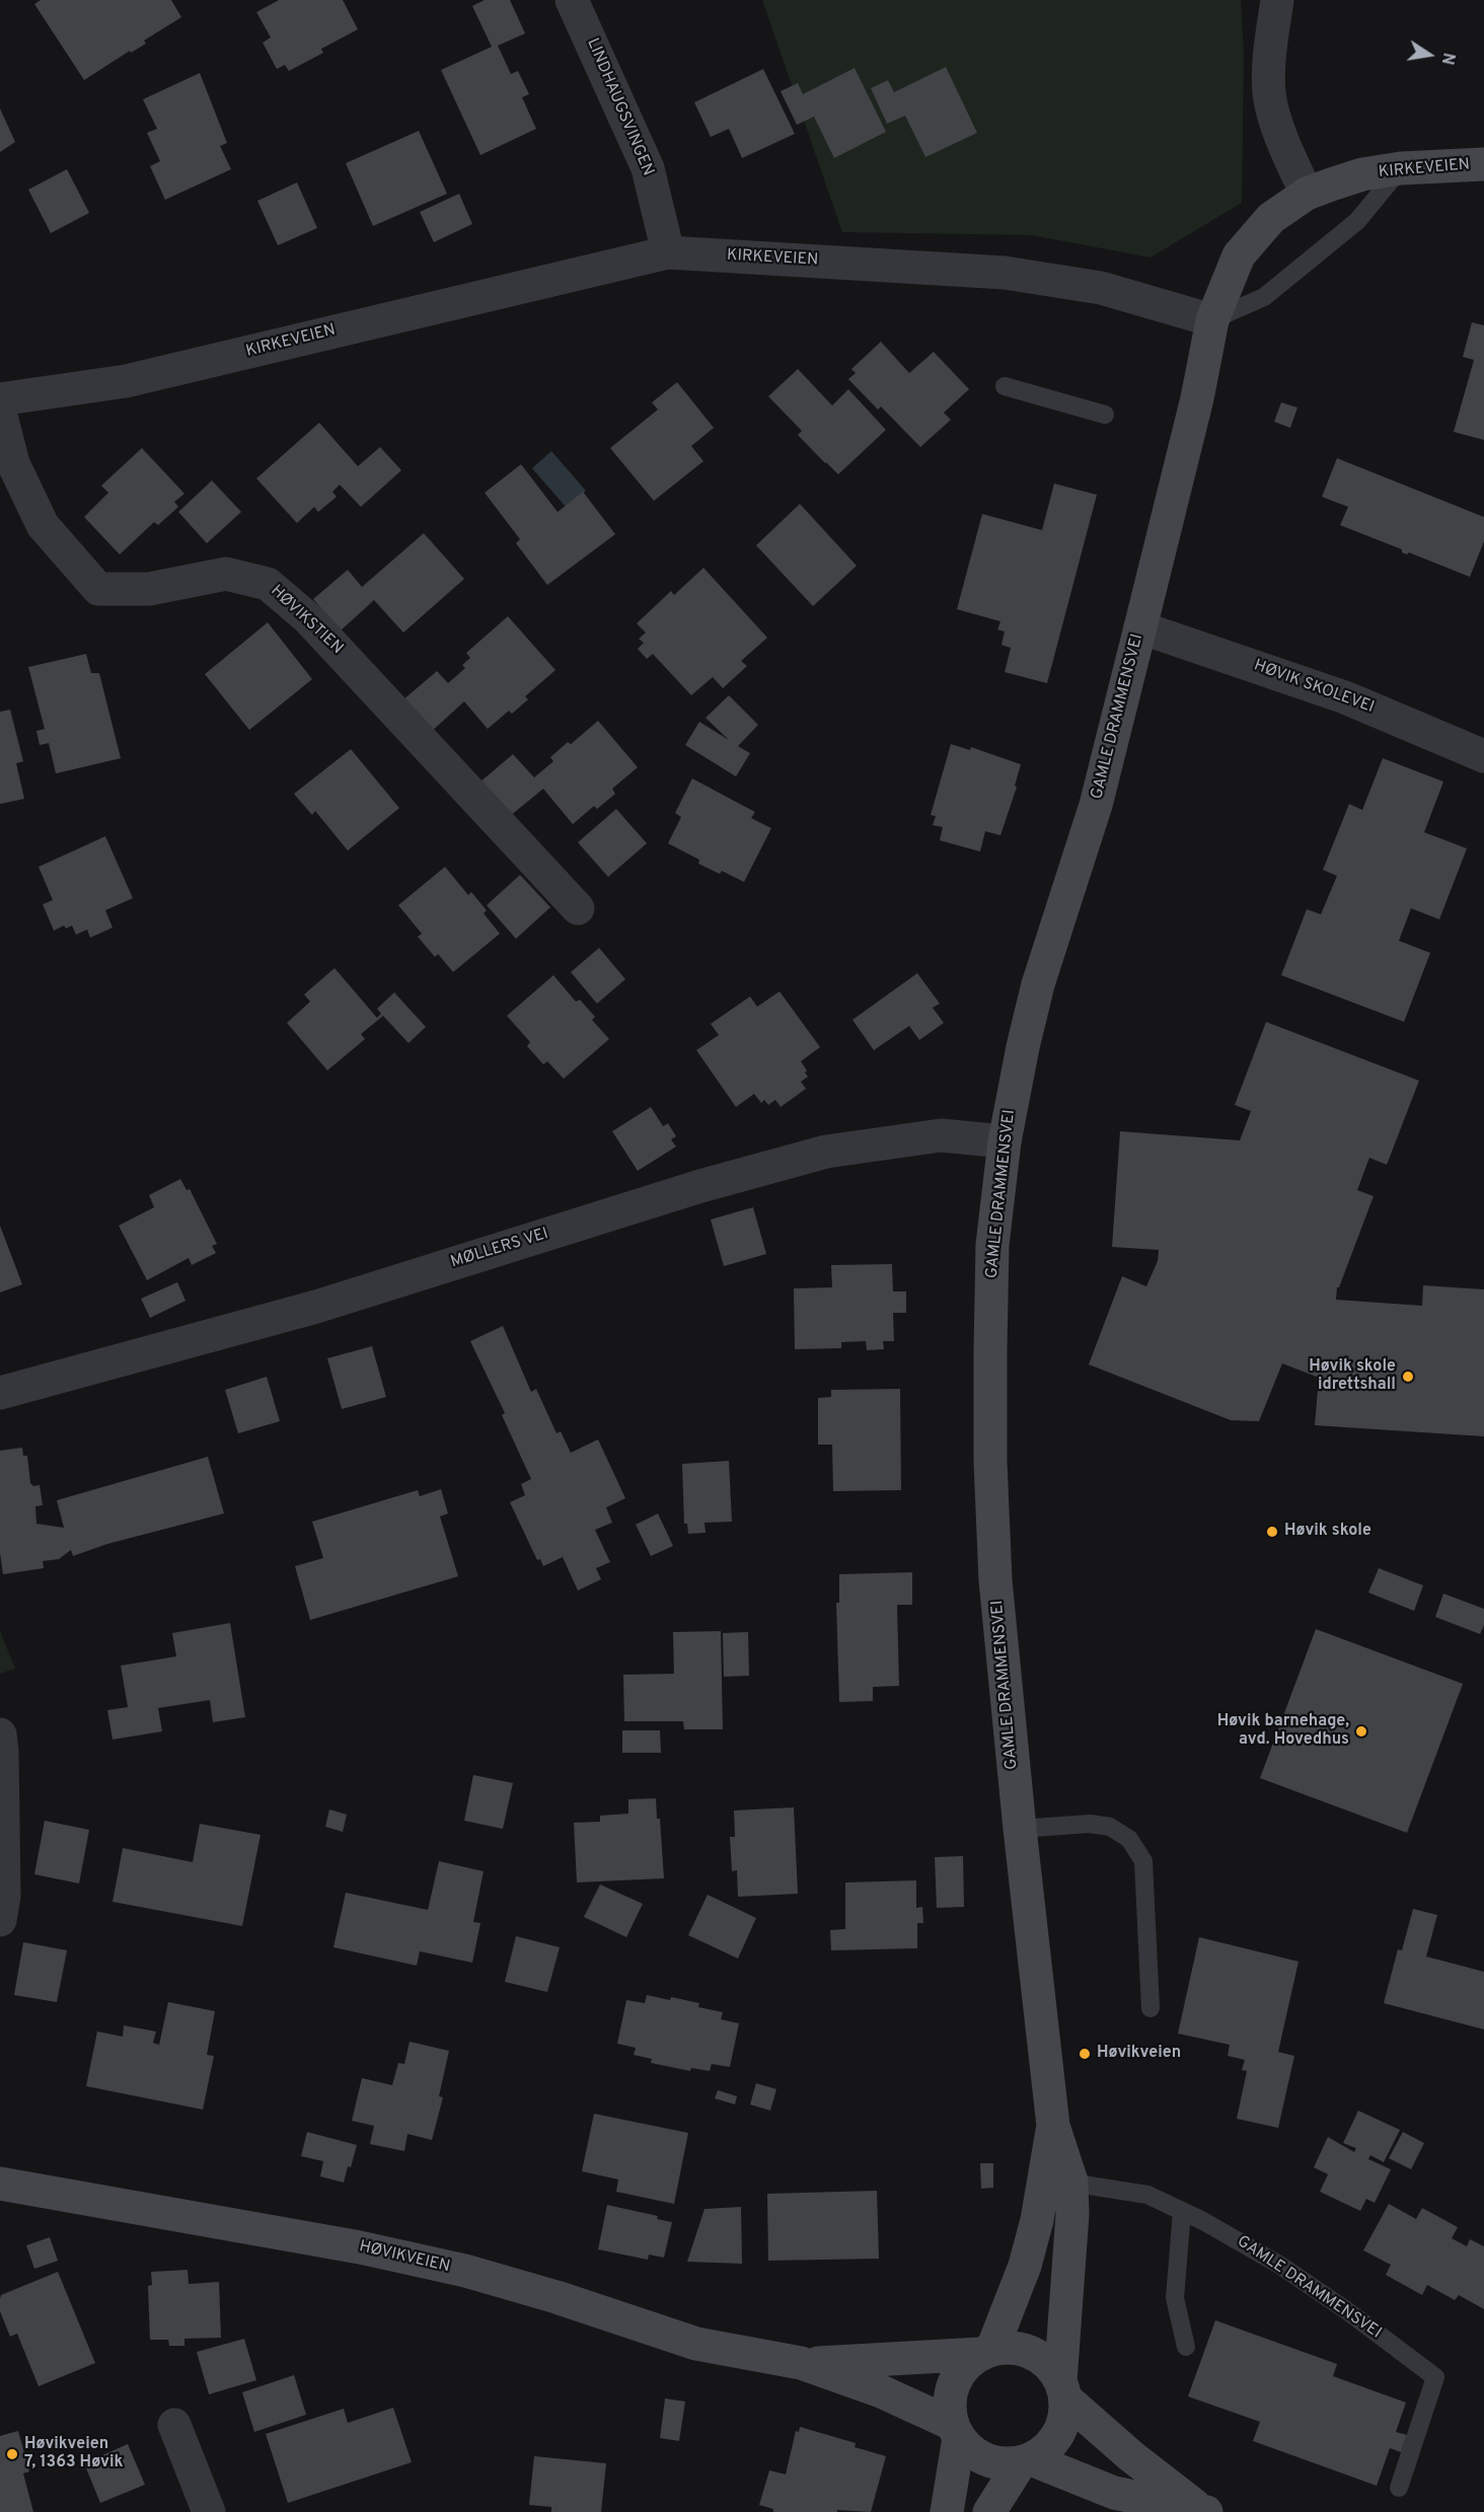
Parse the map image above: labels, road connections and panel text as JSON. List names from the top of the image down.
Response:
{
  "streets": {
    "main road": ["KIRKEVEIEN", "GAMLE DRAMMENSVEI", "HØVIKVEIEN"],
    "street": [
      "LINDHAUGSVINGEN",
      "HØVIKSTIEN",
      "HØVIK SKOLEVEI",
      "MØLLERS VEI"
    ]
  },
  "crossings": [
    ["LINDHAUGSVINGEN", "KIRKEVEIEN"],
    ["KIRKEVEIEN", "GAMLE DRAMMENSVEI"],
    ["HØVIK SKOLEVEI", "GAMLE DRAMMENSVEI"],
    ["GAMLE DRAMMENSVEI", "MØLLERS VEI"],
    ["GAMLE DRAMMENSVEI", "HØVIKVEIEN"]
  ],
  "places": [
    "Høvik skole idrettshall",
    "Høvik skole",
    "Høvik barnehage, avd. Hovedhus",
    "Høvikveien",
    "Høvikveien 7, 1363 Høvik"
  ],
  "north": "right"
}
